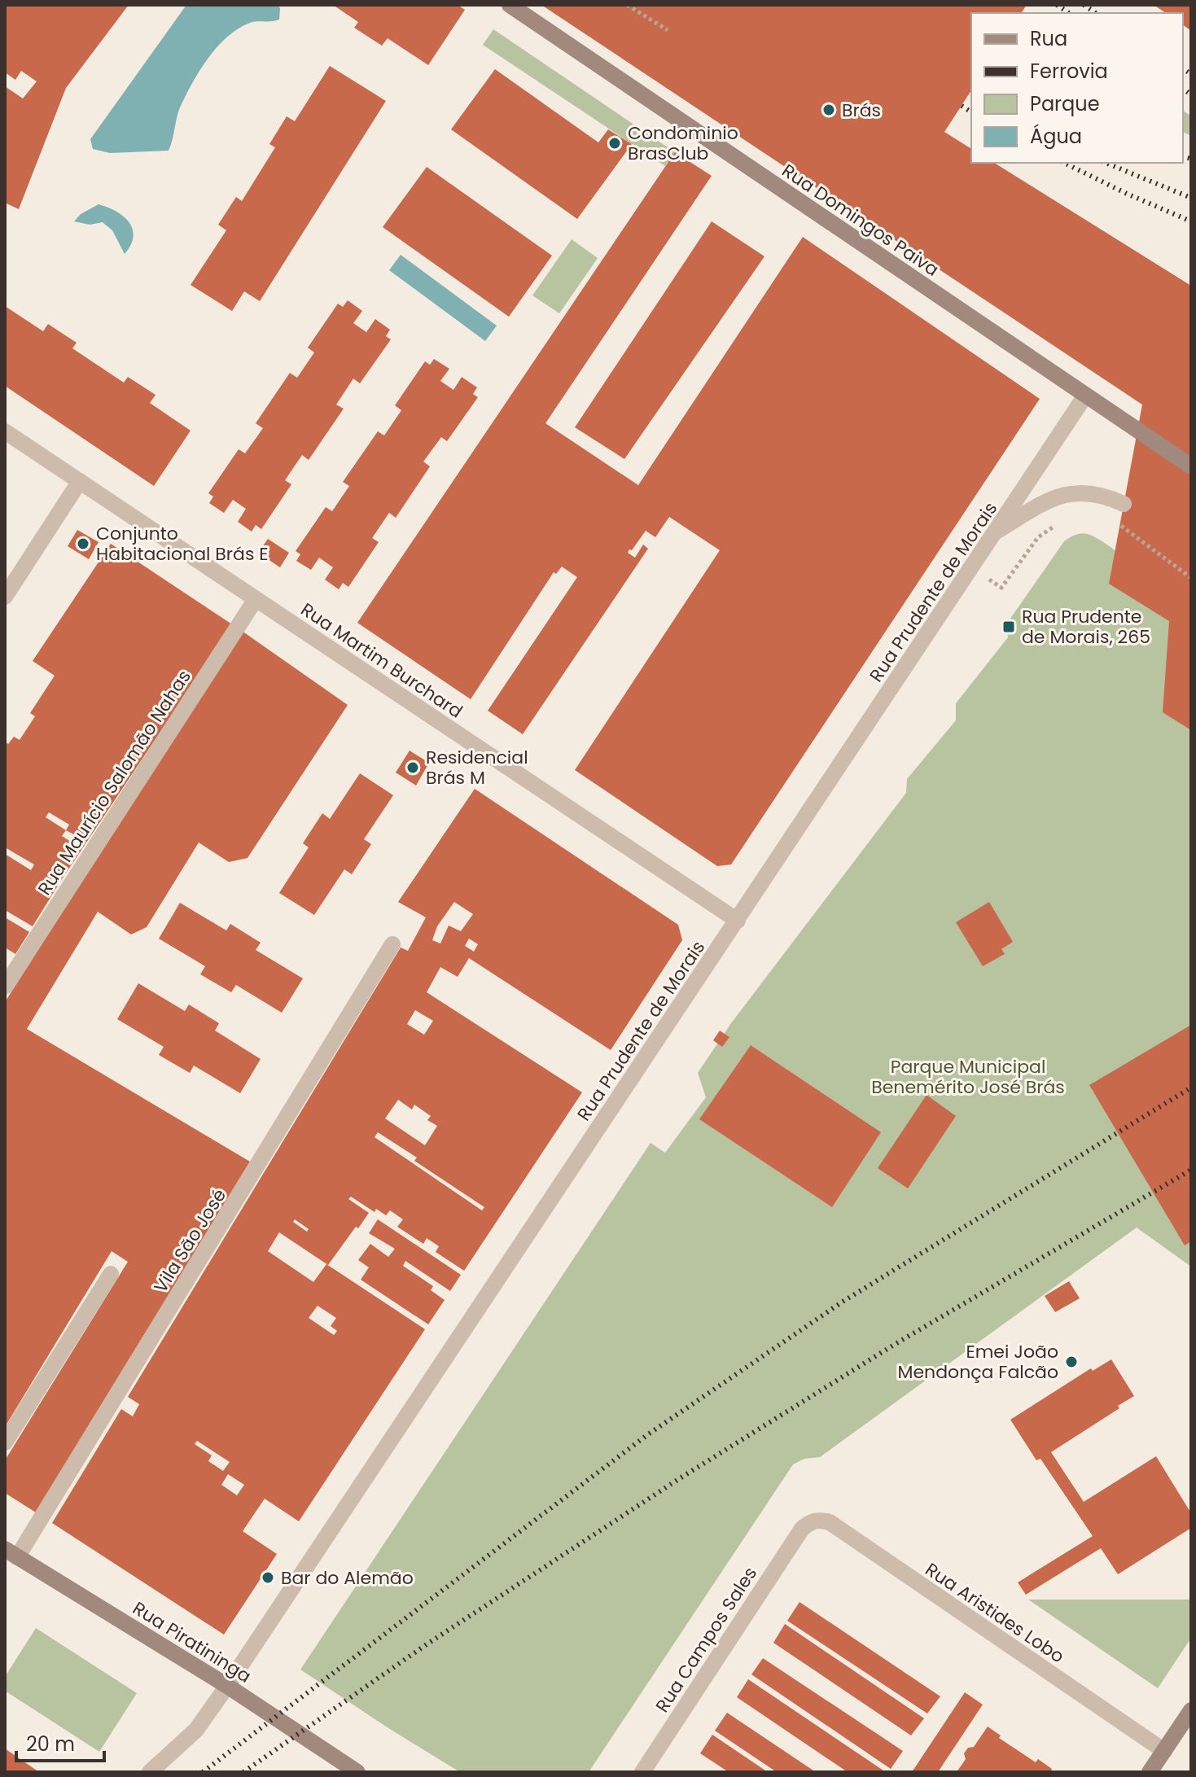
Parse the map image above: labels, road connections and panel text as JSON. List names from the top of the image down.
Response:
{
  "streets": {
    "street": [
      "Rua Domingos Paiva",
      "Rua Prudente de Morais",
      "Rua Martim Burchard",
      "Rua Maurício Salomão Nahas",
      "Vila São José",
      "Rua Aristides Lobo",
      "Rua Campos Sales",
      "Rua Piratininga"
    ]
  },
  "crossings": [
    ["Rua Domingos Paiva", "Rua Prudente de Morais"],
    ["Rua Prudente de Morais", "Rua Martim Burchard"],
    ["Rua Prudente de Morais", "Rua Piratininga"],
    ["Rua Martim Burchard", "Rua Maurício Salomão Nahas"],
    ["Vila São José", "Rua Piratininga"],
    ["Rua Aristides Lobo", "Rua Campos Sales"]
  ],
  "parks": ["Parque Municipal Benemérito José Brás"],
  "places": {
    "other": [
      "Brás",
      "Condominio BrasClub",
      "Conjunto Habitacional Brás E",
      "Residencial Brás M",
      "Emei João Mendonça Falcão",
      "Bar do Alemão"
    ],
    "transit": ["Rua Prudente de Morais, 265"]
  },
  "legend": [
    "Rua",
    "Ferrovia",
    "Parque",
    "Água"
  ],
  "scale_bar": "20 m"
}
